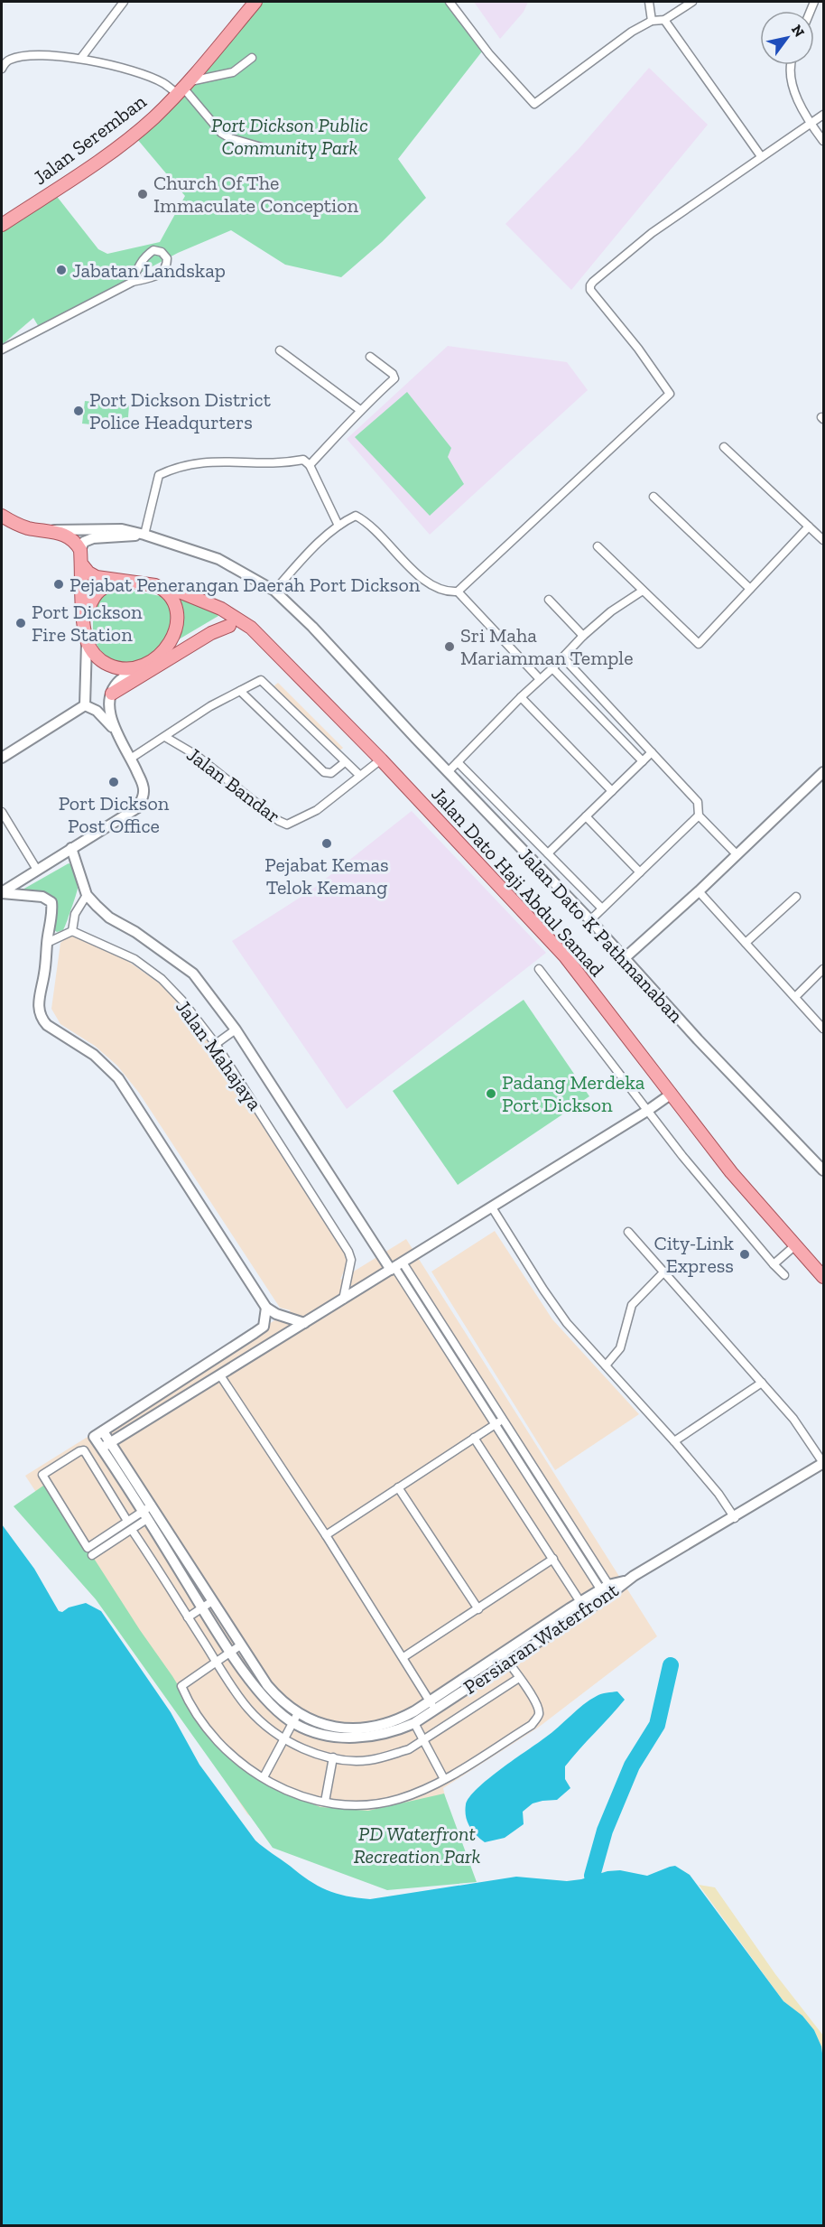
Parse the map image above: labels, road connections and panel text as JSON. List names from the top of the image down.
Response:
{
  "streets": {
    "main road": ["Jalan Seremban", "Jalan Dato Haji Abdul Samad"],
    "street": [
      "Jalan Bandar",
      "Jalan Dato K Pathmanaban",
      "Jalan Mahajaya",
      "Persiaran Waterfront"
    ]
  },
  "crossings": [
    ["Jalan Bandar", "Jalan Dato Haji Abdul Samad"]
  ],
  "parks": ["Port Dickson Public Community Park", "PD Waterfront Recreation Park"],
  "places": [
    "Church Of The Immaculate Conception",
    "Jabatan Landskap",
    "Port Dickson District Police Headqurters",
    "Pejabat Penerangan Daerah Port Dickson",
    "Port Dickson Fire Station",
    "Sri Maha Mariamman Temple",
    "Port Dickson Post Office",
    "Pejabat Kemas Telok Kemang",
    "Padang Merdeka Port Dickson",
    "City-Link Express"
  ],
  "north": "top right"
}
